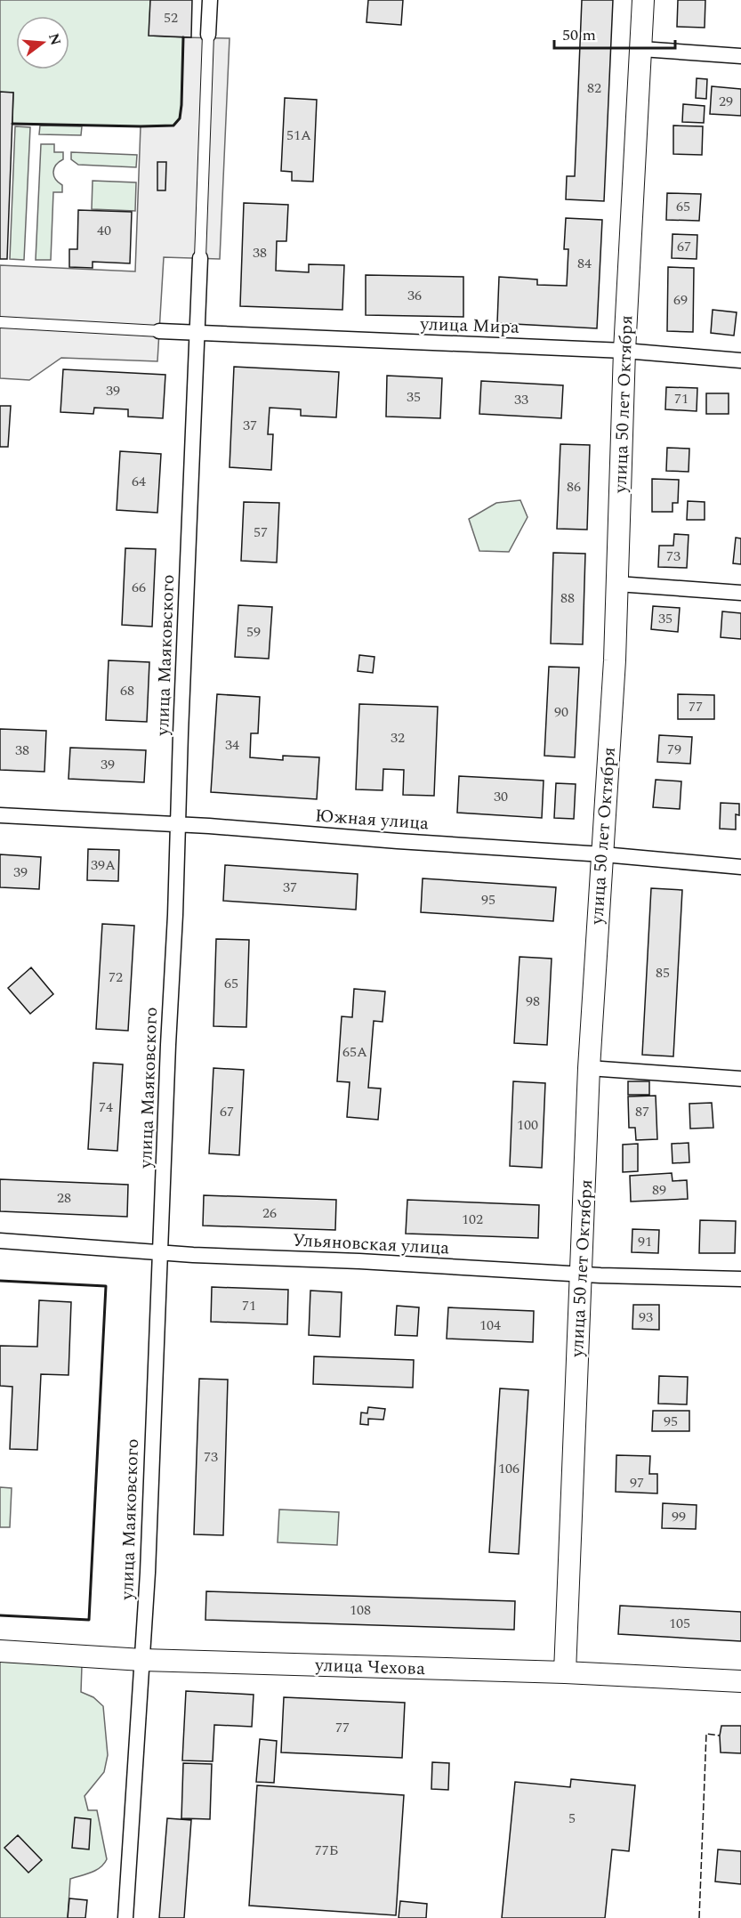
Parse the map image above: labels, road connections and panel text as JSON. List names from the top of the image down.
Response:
{
  "streets": {
    "main road": ["улица 50 лет Октября", "улица Чехова"],
    "street": [
      "улица Мира",
      "улица Маяковского",
      "Южная улица",
      "Ульяновская улица"
    ]
  },
  "crossings": [
    ["улица Мира", "улица 50 лет Октября"],
    ["улица Мира", "улица Маяковского"],
    ["улица 50 лет Октября", "Южная улица"],
    ["улица 50 лет Октября", "Ульяновская улица"],
    ["улица 50 лет Октября", "улица Чехова"],
    ["улица Маяковского", "Южная улица"],
    ["улица Маяковского", "Ульяновская улица"],
    ["улица Маяковского", "улица Чехова"]
  ],
  "house_numbers": [
    "52",
    "82",
    "29",
    "51А",
    "65",
    "40",
    "67",
    "38",
    "84",
    "36",
    "69",
    "39",
    "35",
    "71",
    "33",
    "37",
    "64",
    "86",
    "57",
    "73",
    "66",
    "88",
    "35",
    "59",
    "68",
    "77",
    "90",
    "32",
    "34",
    "79",
    "38",
    "39",
    "30",
    "39А",
    "39",
    "37",
    "95",
    "85",
    "72",
    "65",
    "98",
    "65А",
    "74",
    "67",
    "87",
    "100",
    "89",
    "28",
    "26",
    "102",
    "91",
    "71",
    "93",
    "104",
    "95",
    "73",
    "106",
    "97",
    "99",
    "108",
    "105",
    "77",
    "5",
    "77Б"
  ],
  "scale_bar": "50 m",
  "north": "right"
}
